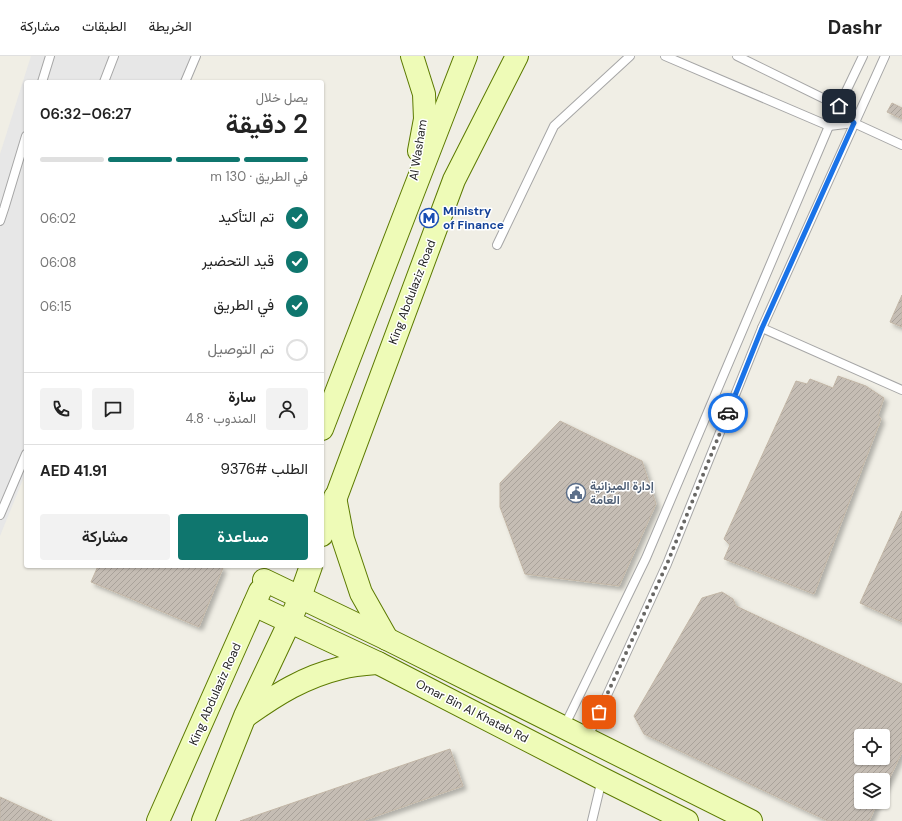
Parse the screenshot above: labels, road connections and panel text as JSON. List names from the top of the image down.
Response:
{
  "streets": {
    "main road": ["Al Washam", "King Abdulaziz Road", "Omar Bin Al Khatab Rd"]
  },
  "crossings": [
    ["King Abdulaziz Road", "Omar Bin Al Khatab Rd"]
  ],
  "places": {
    "metro station": ["Ministry of Finance"],
    "public building": ["إدارة الميزانية العامة"]
  },
  "page": {
    "header": "Dashr",
    "nav": ["الخريطة", "الطبقات", "مشاركة"],
    "heading": ["2 دقيقة", "يصل خلال", "06:27–06:32"],
    "panel": [
      "سارة",
      "المندوب · 4.8",
      "الطلب #9376",
      "AED 41.91"
    ],
    "bar": "في الطريق · 130 m",
    "list": [
      ["تم التأكيد", "06:02"],
      ["قيد التحضير", "06:08"],
      ["في الطريق", "06:15"],
      "تم التوصيل"
    ],
    "buttons": ["مساعدة", "مشاركة"]
  }
}
